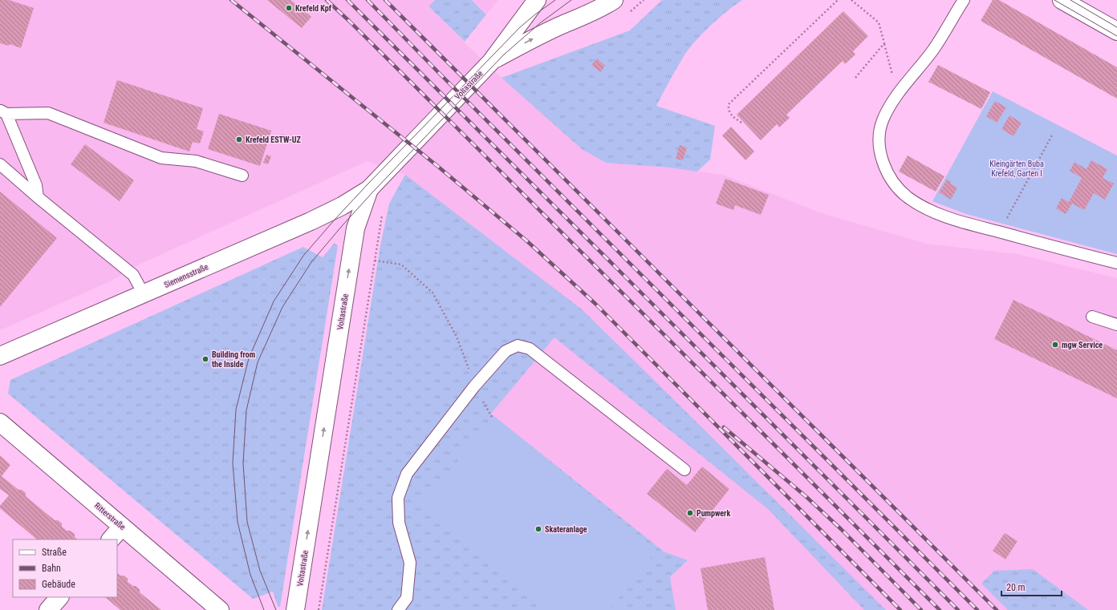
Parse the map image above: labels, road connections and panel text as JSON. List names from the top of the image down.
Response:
{
  "streets": {
    "main road": ["Voltastraße", "Siemensstraße", "Ritterstraße"]
  },
  "crossings": [
    ["Voltastraße", "Siemensstraße"]
  ],
  "one_way": ["Voltastraße"],
  "parks": ["Kleingärten Buba Krefeld, Garten I"],
  "places": [
    "Krefeld Kpf",
    "Krefeld ESTW-UZ",
    "mgw Service",
    "Building from the Inside",
    "Pumpwerk",
    "Skateranlage"
  ],
  "legend": ["Straße", "Bahn", "Gebäude"],
  "scale_bar": "20 m"
}
